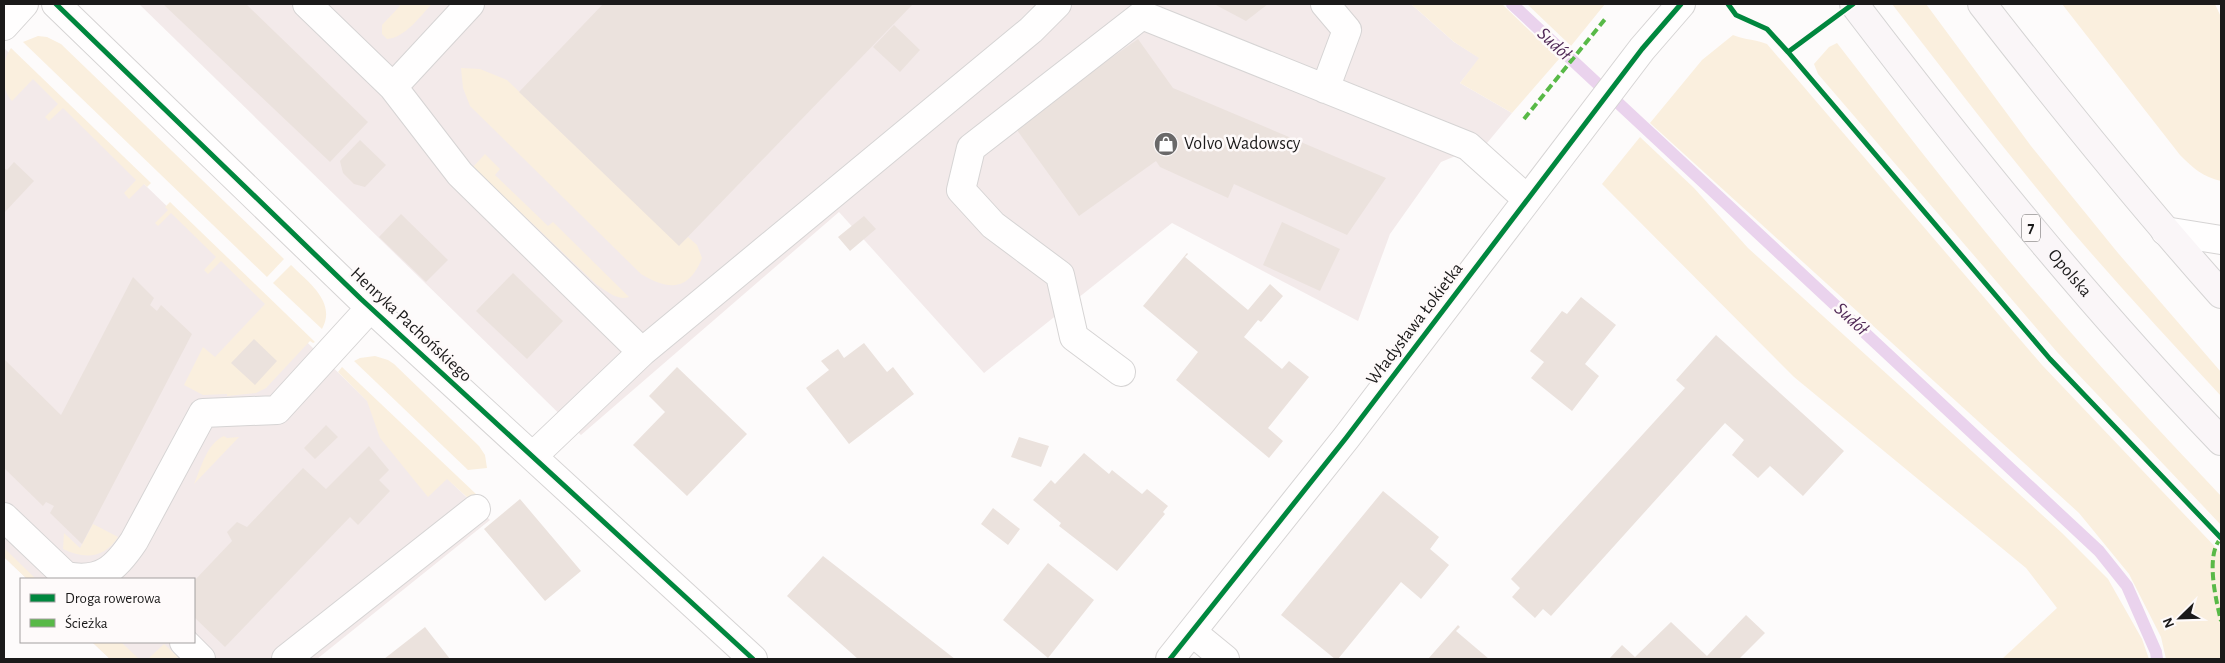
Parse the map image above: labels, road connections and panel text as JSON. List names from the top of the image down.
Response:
{
  "streets": {
    "main road": ["7", "Opolska"],
    "street": ["Władysława Łokietka", "Henryka Pachońskiego"]
  },
  "water": ["Sudół"],
  "places": {
    "shop": ["Volvo Wadowscy"]
  },
  "legend": ["Droga rowerowa", "Ścieżka"],
  "north": "bottom left"
}
